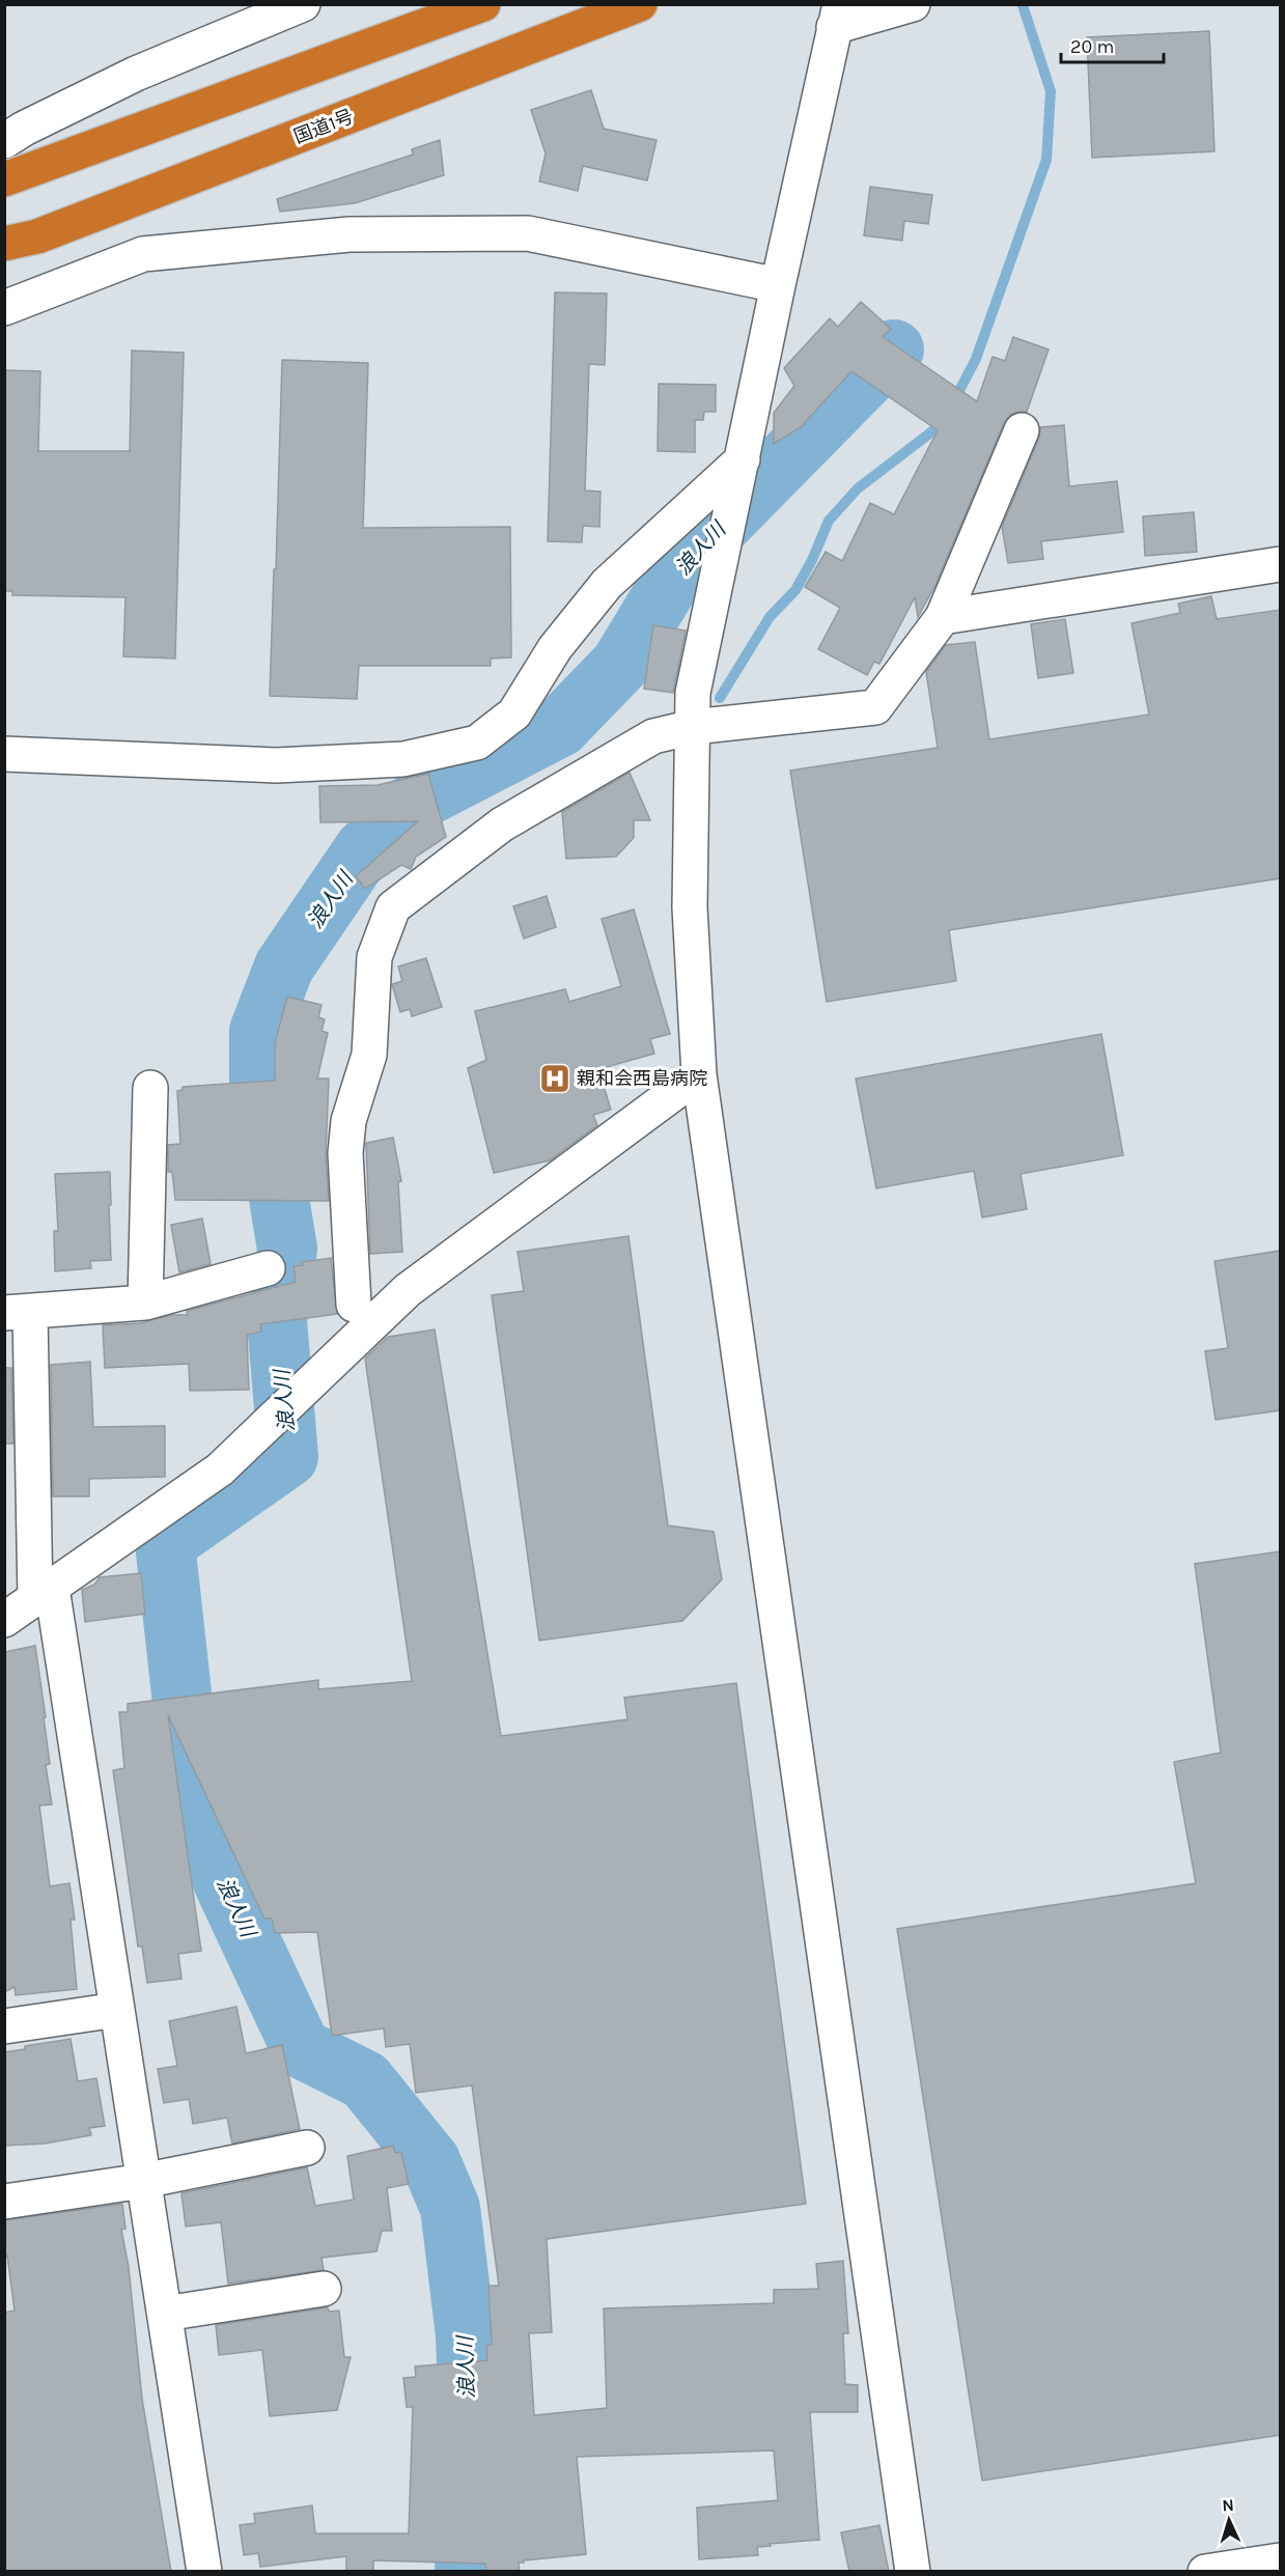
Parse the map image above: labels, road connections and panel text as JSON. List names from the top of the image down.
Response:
{
  "streets": {
    "highway": ["国道1号"]
  },
  "water": ["浪人川"],
  "places": {
    "hospital": ["親和会西島病院"]
  },
  "scale_bar": "20 m",
  "north": "top"
}
